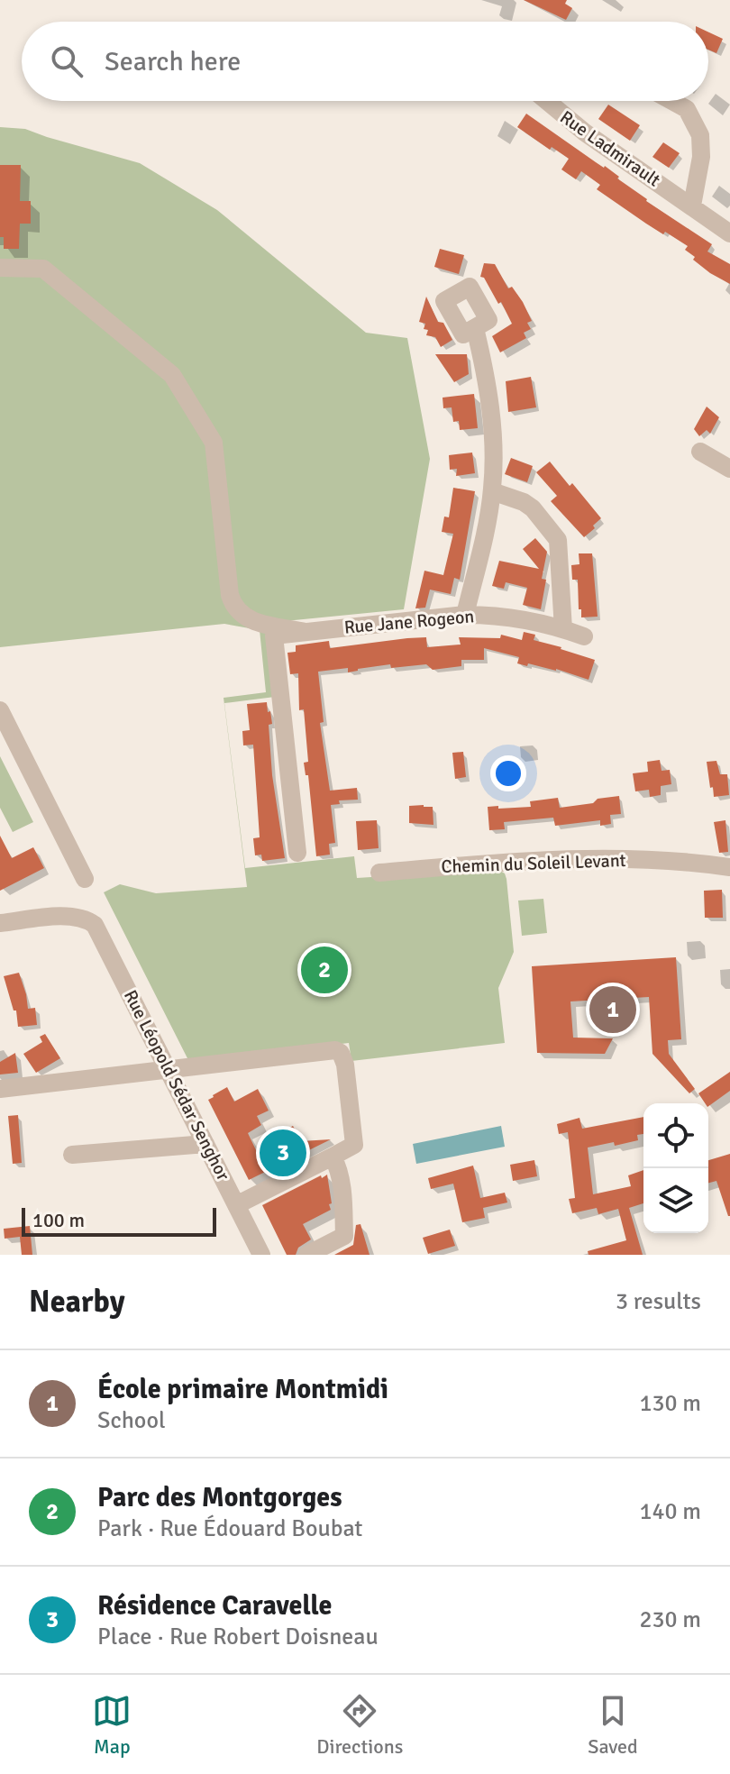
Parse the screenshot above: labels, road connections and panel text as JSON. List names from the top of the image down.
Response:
{
  "streets": {
    "street": [
      "Rue Ladmirault",
      "Rue Jane Rogeon",
      "Chemin du Soleil Levant",
      "Rue Léopold Sédar Senghor"
    ]
  },
  "scale_bar": "100 m",
  "page": {
    "search": "Search here",
    "pins": ["2", "1", "3"],
    "scale": "100 m",
    "heading": ["Nearby", "3 results"],
    "list": [
      {
        "mark": "1",
        "name": "École primaire Montmidi",
        "note": "School",
        "value": "130 m"
      },
      {
        "mark": "2",
        "name": "Parc des Montgorges",
        "note": "Park · Rue Édouard Boubat",
        "value": "140 m"
      },
      {
        "mark": "3",
        "name": "Résidence Caravelle",
        "note": "Place · Rue Robert Doisneau",
        "value": "230 m"
      }
    ],
    "nav": ["Map", "Directions", "Saved"]
  }
}
